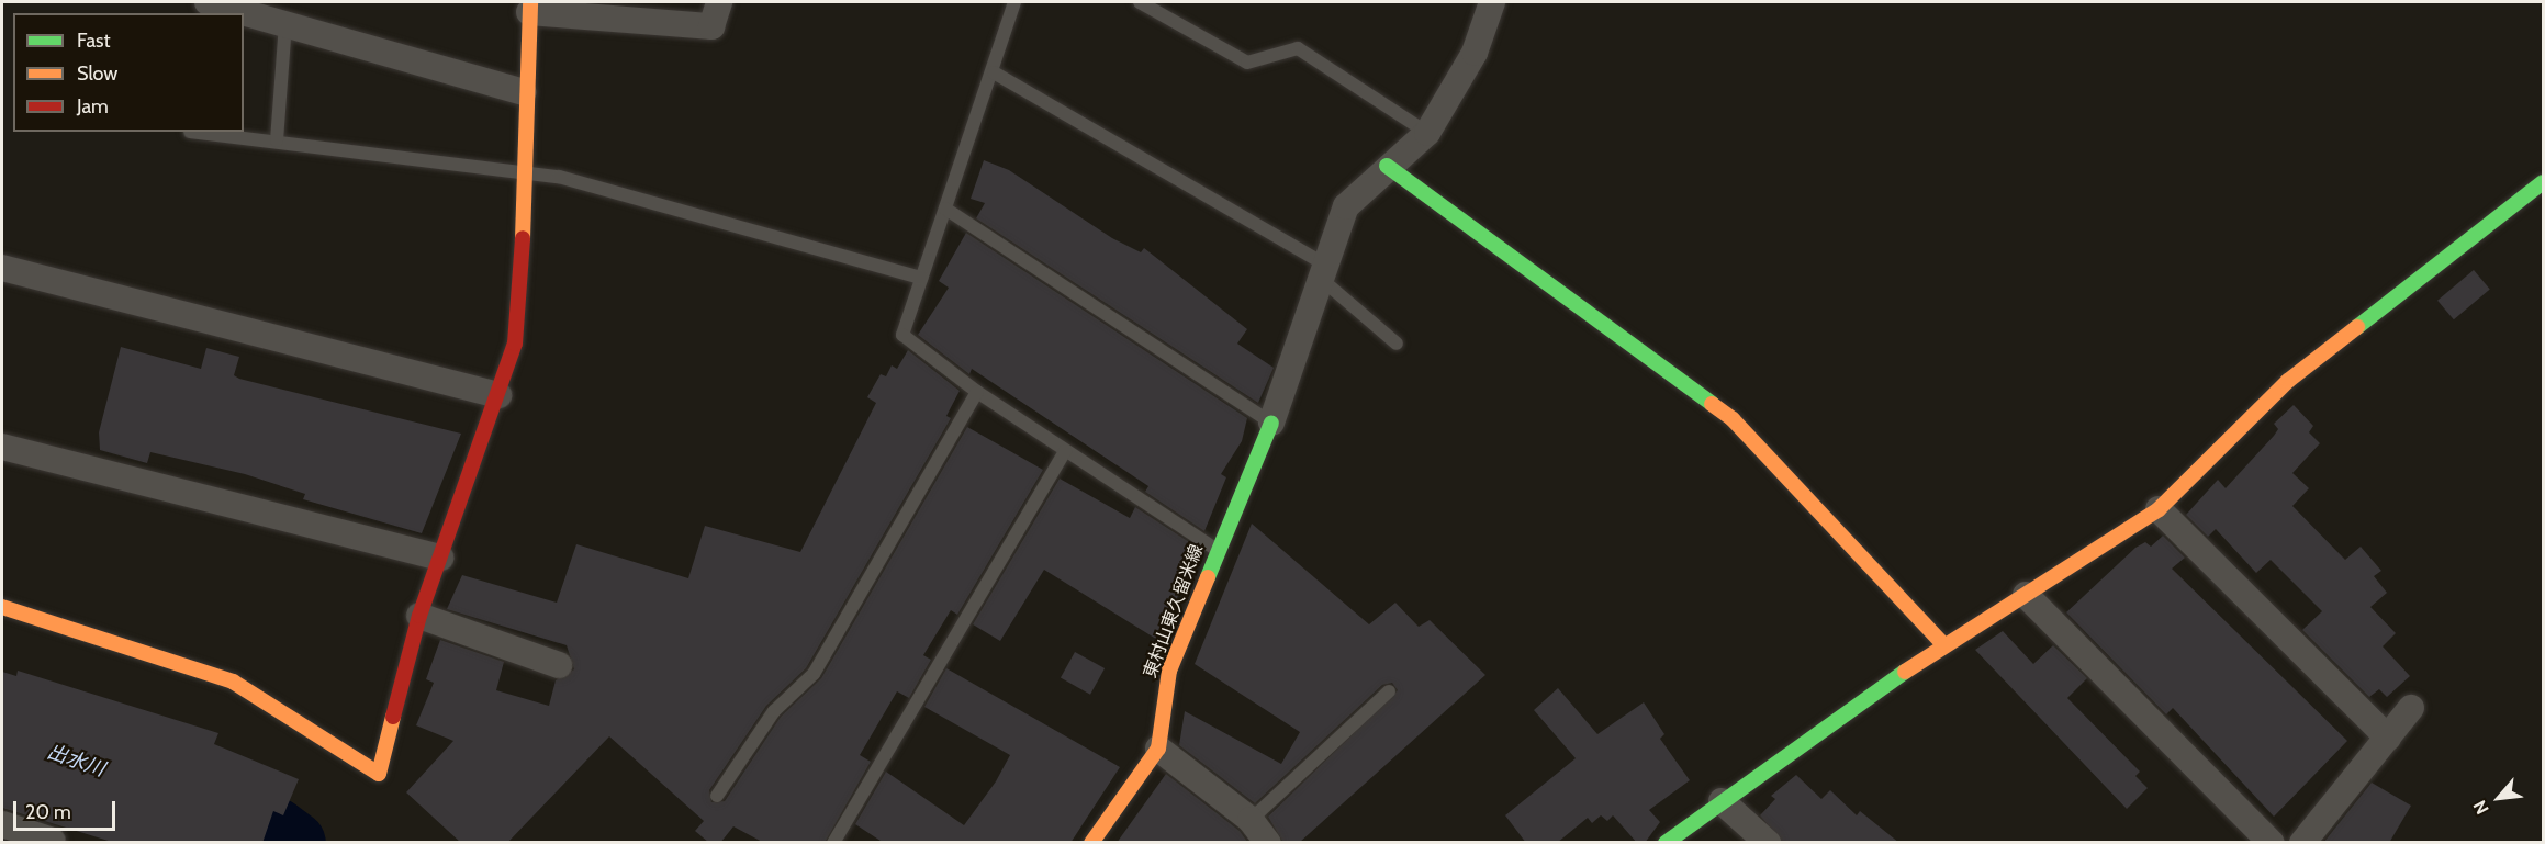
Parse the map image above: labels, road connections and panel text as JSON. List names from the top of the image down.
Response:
{
  "streets": {
    "street": ["東村山東久留米線"]
  },
  "water": ["出水川"],
  "legend": ["Fast", "Slow", "Jam"],
  "scale_bar": "20 m",
  "north": "bottom left"
}
